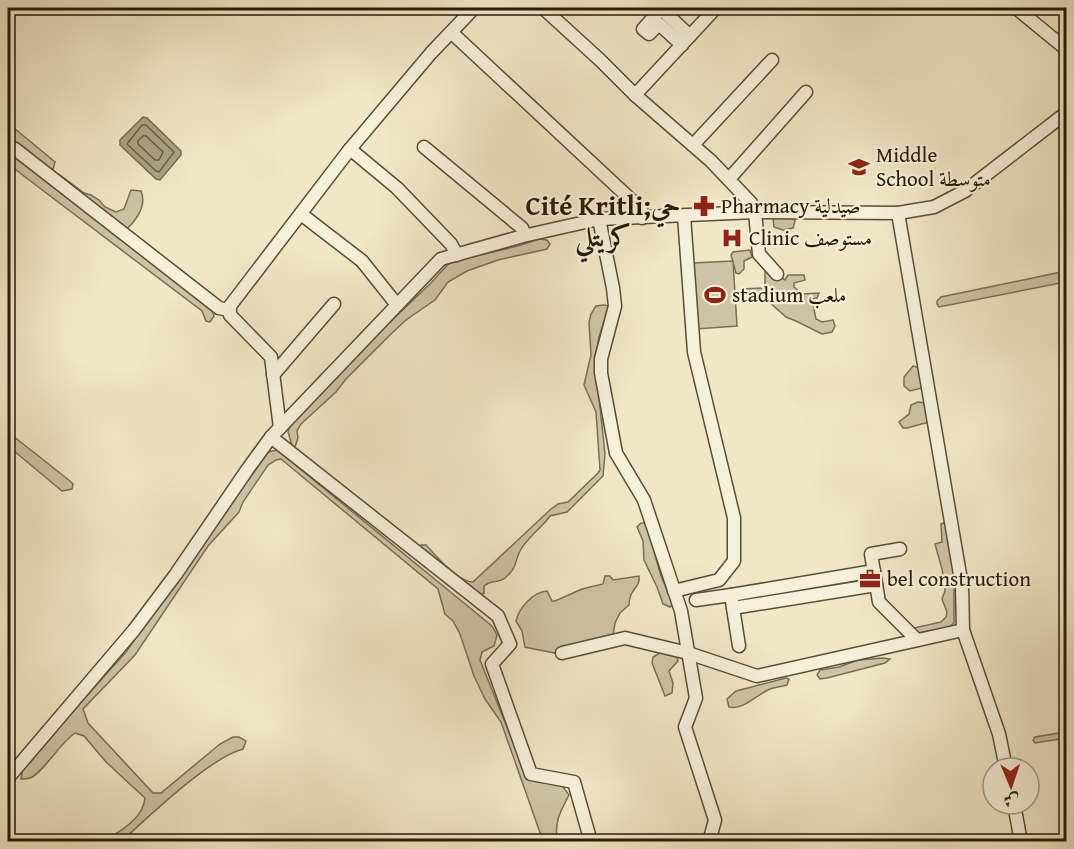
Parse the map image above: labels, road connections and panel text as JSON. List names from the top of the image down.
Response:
{
  "districts": ["Cité Kritli;حي كريتلي"],
  "places": {
    "school or university": ["Middle School متوسطة"],
    "pharmacy": ["Pharmacy صيدلية"],
    "hospital": ["Clinic مستوصف"],
    "sports": ["stadium ملعب"],
    "office": ["bel construction"]
  },
  "north": "bottom"
}
